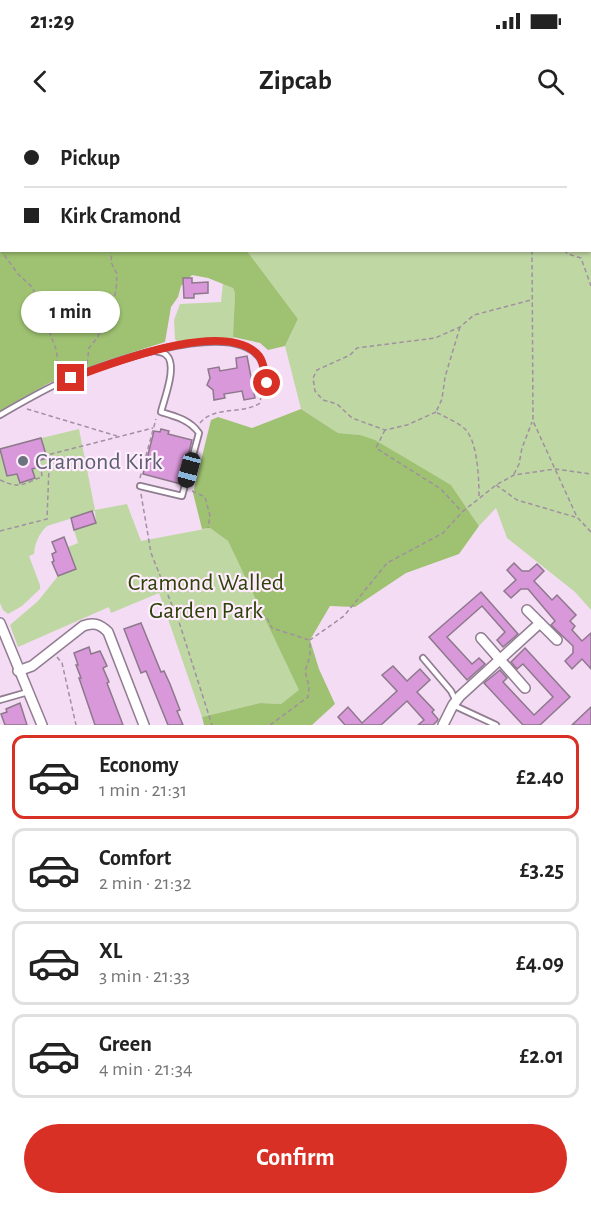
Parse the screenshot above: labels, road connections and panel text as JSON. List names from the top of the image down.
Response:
{
  "parks": ["Cramond Walled Garden Park"],
  "places": ["Cramond Kirk"],
  "page": {
    "status": "21:29",
    "header": "Zipcab",
    "banner": ["Pickup", "Kirk Cramond"],
    "bubble": "1 min",
    "list": [
      {
        "name": "Economy",
        "note": "1 min · 21:31",
        "value": "£2.40"
      },
      {
        "name": "Comfort",
        "note": "2 min · 21:32",
        "value": "£3.25"
      },
      {
        "name": "XL",
        "note": "3 min · 21:33",
        "value": "£4.09"
      },
      {
        "name": "Green",
        "note": "4 min · 21:34",
        "value": "£2.01"
      }
    ],
    "buttons": "Confirm"
  }
}
